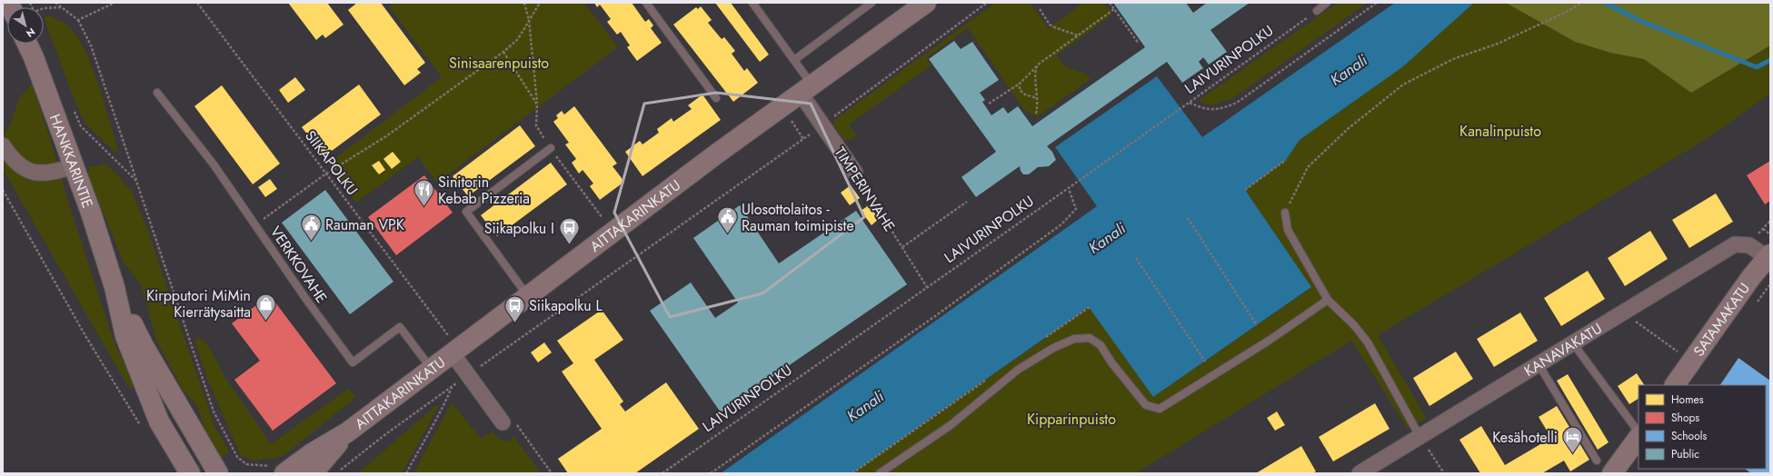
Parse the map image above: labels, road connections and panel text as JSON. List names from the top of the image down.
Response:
{
  "streets": {
    "main road": ["HANKKARINTIE", "AITTAKARINKATU", "SATAMAKATU"],
    "street": ["TIMPERINVAHE", "KANAVAKATU"],
    "lane": ["VERKKOVAHE"],
    "path": ["LAIVURINPOLKU", "SIIKAPOLKU"]
  },
  "crossings": [
    ["LAIVURINPOLKU", "TIMPERINVAHE"],
    ["SIIKAPOLKU", "AITTAKARINKATU"],
    ["TIMPERINVAHE", "AITTAKARINKATU"],
    ["AITTAKARINKATU", "VERKKOVAHE"],
    ["SATAMAKATU", "KANAVAKATU"]
  ],
  "water": ["Kanali"],
  "parks": ["Sinisaarenpuisto", "Kanalinpuisto", "Kipparinpuisto"],
  "places": {
    "restaurant": ["Sinitorin Kebab Pizzeria"],
    "public building": ["Ulosottolaitos - Rauman toimipiste", "Rauman VPK"],
    "bus stop": ["Siikapolku I", "Siikapolku L"],
    "shop": ["Kirpputori MiMin Kierrätysaitta"],
    "hotel": ["Kesähotelli"]
  },
  "legend": [
    "Homes",
    "Shops",
    "Schools",
    "Public"
  ],
  "north": "bottom right"
}
